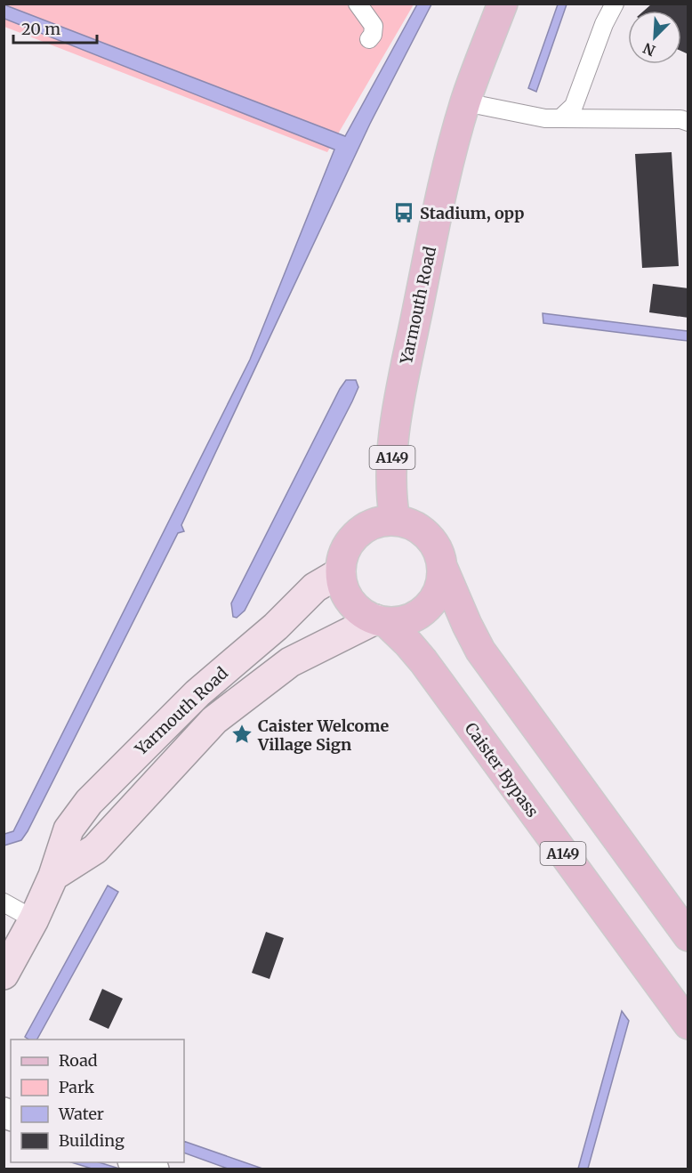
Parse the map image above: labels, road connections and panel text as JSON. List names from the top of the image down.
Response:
{
  "streets": {
    "main road": ["Yarmouth Road", "A149", "Caister Bypass"]
  },
  "crossings": [
    ["Yarmouth Road", "Caister Bypass"]
  ],
  "places": {
    "bus stop": ["Stadium, opp"],
    "place": ["Caister Welcome Village Sign"]
  },
  "legend": [
    "Road",
    "Park",
    "Water",
    "Building"
  ],
  "scale_bar": "20 m",
  "north": "bottom left"
}
